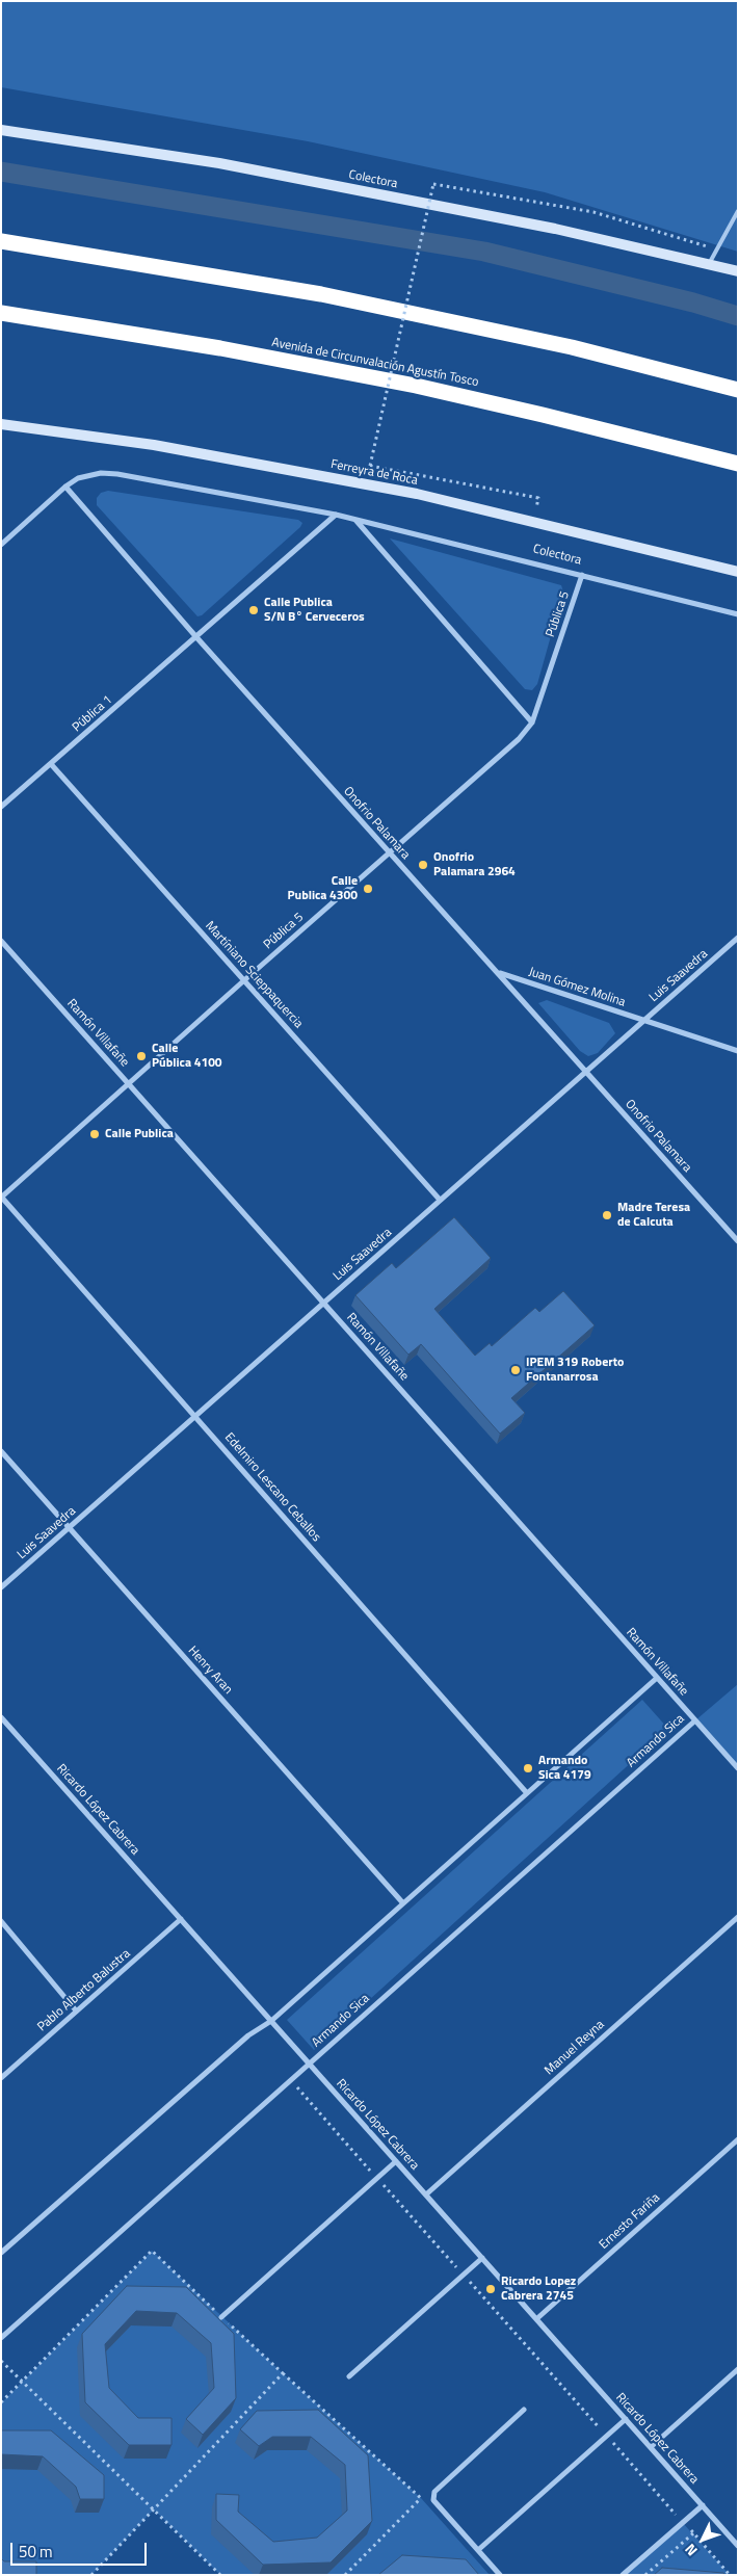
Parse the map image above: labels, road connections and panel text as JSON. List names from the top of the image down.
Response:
{
  "streets": {
    "highway": ["Avenida de Circunvalación Agustín Tosco"],
    "street": [
      "Colectora",
      "Ferreyra de Roca",
      "Pública 5",
      "Pública 1",
      "Onofrio Palamara",
      "Martíniano Scieppaquercia",
      "Luis Saavedra",
      "Juan Gómez Molina",
      "Ramón Villafañe",
      "Edelmiro Lescano Ceballos",
      "Henry Aran",
      "Armando Sica",
      "Ricardo López Cabrera",
      "Pablo Alberto Balustra",
      "Manuel Reyna",
      "Ernesto Fariña"
    ]
  },
  "crossings": [
    ["Colectora", "Pública 5"],
    ["Colectora", "Pública 1"],
    ["Colectora", "Onofrio Palamara"],
    ["Pública 5", "Onofrio Palamara"],
    ["Pública 5", "Martíniano Scieppaquercia"],
    ["Pública 5", "Ramón Villafañe"],
    ["Pública 5", "Edelmiro Lescano Ceballos"],
    ["Pública 1", "Onofrio Palamara"],
    ["Pública 1", "Martíniano Scieppaquercia"],
    ["Onofrio Palamara", "Luis Saavedra"],
    ["Onofrio Palamara", "Juan Gómez Molina"],
    ["Martíniano Scieppaquercia", "Luis Saavedra"],
    ["Luis Saavedra", "Juan Gómez Molina"],
    ["Luis Saavedra", "Ramón Villafañe"],
    ["Luis Saavedra", "Edelmiro Lescano Ceballos"],
    ["Luis Saavedra", "Henry Aran"],
    ["Ramón Villafañe", "Armando Sica"],
    ["Armando Sica", "Ricardo López Cabrera"],
    ["Ricardo López Cabrera", "Pablo Alberto Balustra"],
    ["Ricardo López Cabrera", "Manuel Reyna"],
    ["Ricardo López Cabrera", "Ernesto Fariña"]
  ],
  "places": [
    "Calle Publica S/N B° Cerveceros",
    "Onofrio Palamara 2964",
    "Calle Publica 4300",
    "Calle Pública 4100",
    "Calle Publica",
    "Madre Teresa de Calcuta",
    "IPEM 319 Roberto Fontanarrosa",
    "Armando Sica 4179",
    "Ricardo Lopez Cabrera 2745"
  ],
  "scale_bar": "50 m",
  "north": "bottom left"
}
